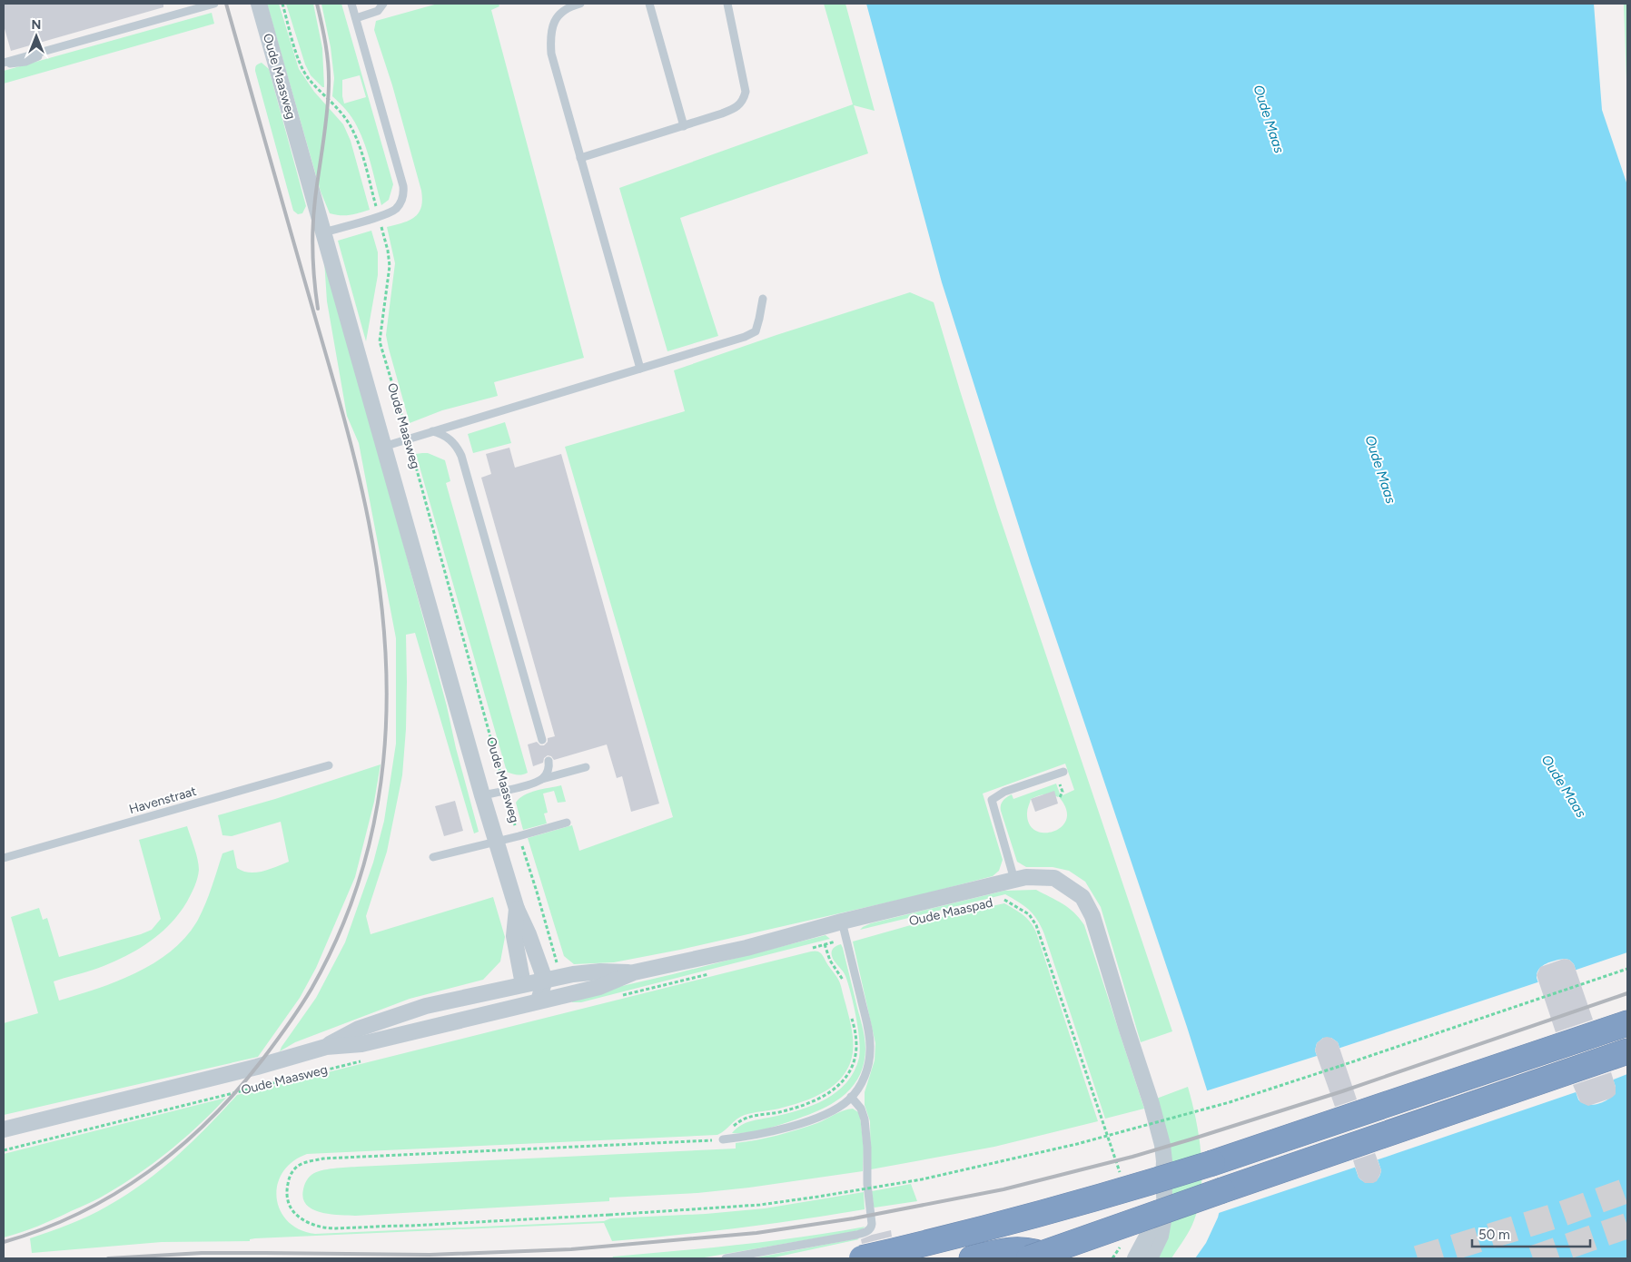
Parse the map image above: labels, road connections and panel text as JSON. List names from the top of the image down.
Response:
{
  "streets": {
    "street": ["Oude Maasweg", "Oude Maaspad"],
    "lane": ["Havenstraat"]
  },
  "crossings": [
    ["Oude Maasweg", "Oude Maaspad"]
  ],
  "water": ["Oude Maas"],
  "scale_bar": "50 m",
  "north": "top"
}
